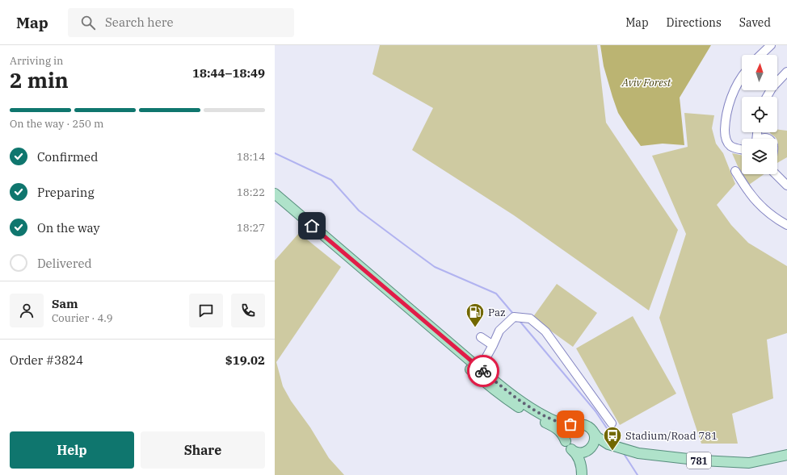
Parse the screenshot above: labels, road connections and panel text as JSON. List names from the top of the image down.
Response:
{
  "streets": {
    "main road": ["781"]
  },
  "parks": ["Aviv Forest"],
  "places": {
    "fuel station": ["Paz"],
    "bus stop": ["Stadium/Road 781"]
  },
  "north": "top",
  "page": {
    "header": "Map",
    "search": "Search here",
    "nav": ["Map", "Directions", "Saved"],
    "heading": ["2 min", "Arriving in", "18:44–18:49"],
    "panel": [
      "Sam",
      "Courier · 4.9",
      "Order #3824",
      "$19.02"
    ],
    "bar": "On the way · 250 m",
    "list": [
      ["Confirmed", "18:14"],
      ["Preparing", "18:22"],
      ["On the way", "18:27"],
      "Delivered"
    ],
    "buttons": ["Help", "Share"]
  }
}
